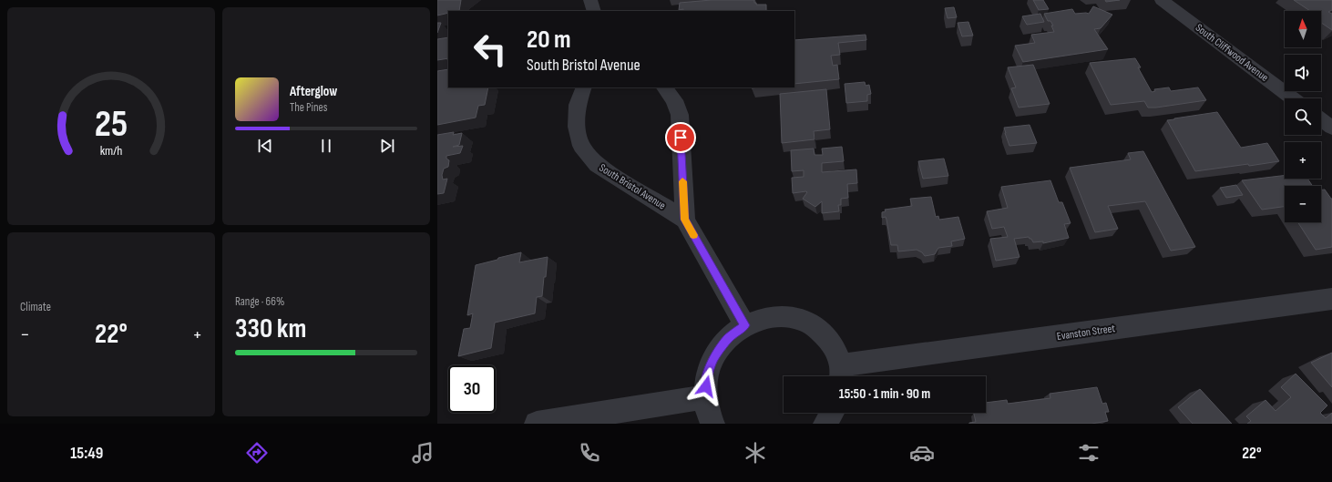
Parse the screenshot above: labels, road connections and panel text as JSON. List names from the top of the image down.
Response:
{
  "streets": {
    "street": ["South Cliffwood Avenue", "South Bristol Avenue", "Evanston Street"]
  },
  "north": "top",
  "page": {
    "map_buttons": ["+", "−"],
    "turn": ["20 m", "South Bristol Avenue"],
    "song": ["Afterglow", "The Pines"],
    "tile": [
      "Climate",
      ["Range · 66%", "330 km"]
    ],
    "heat": ["−", "22°", "+"],
    "limit": "30",
    "trip": "15:50 · 1 min · 90 m",
    "tabs": ["15:49", "22°"],
    "gauge": ["25", "km/h"]
  }
}
